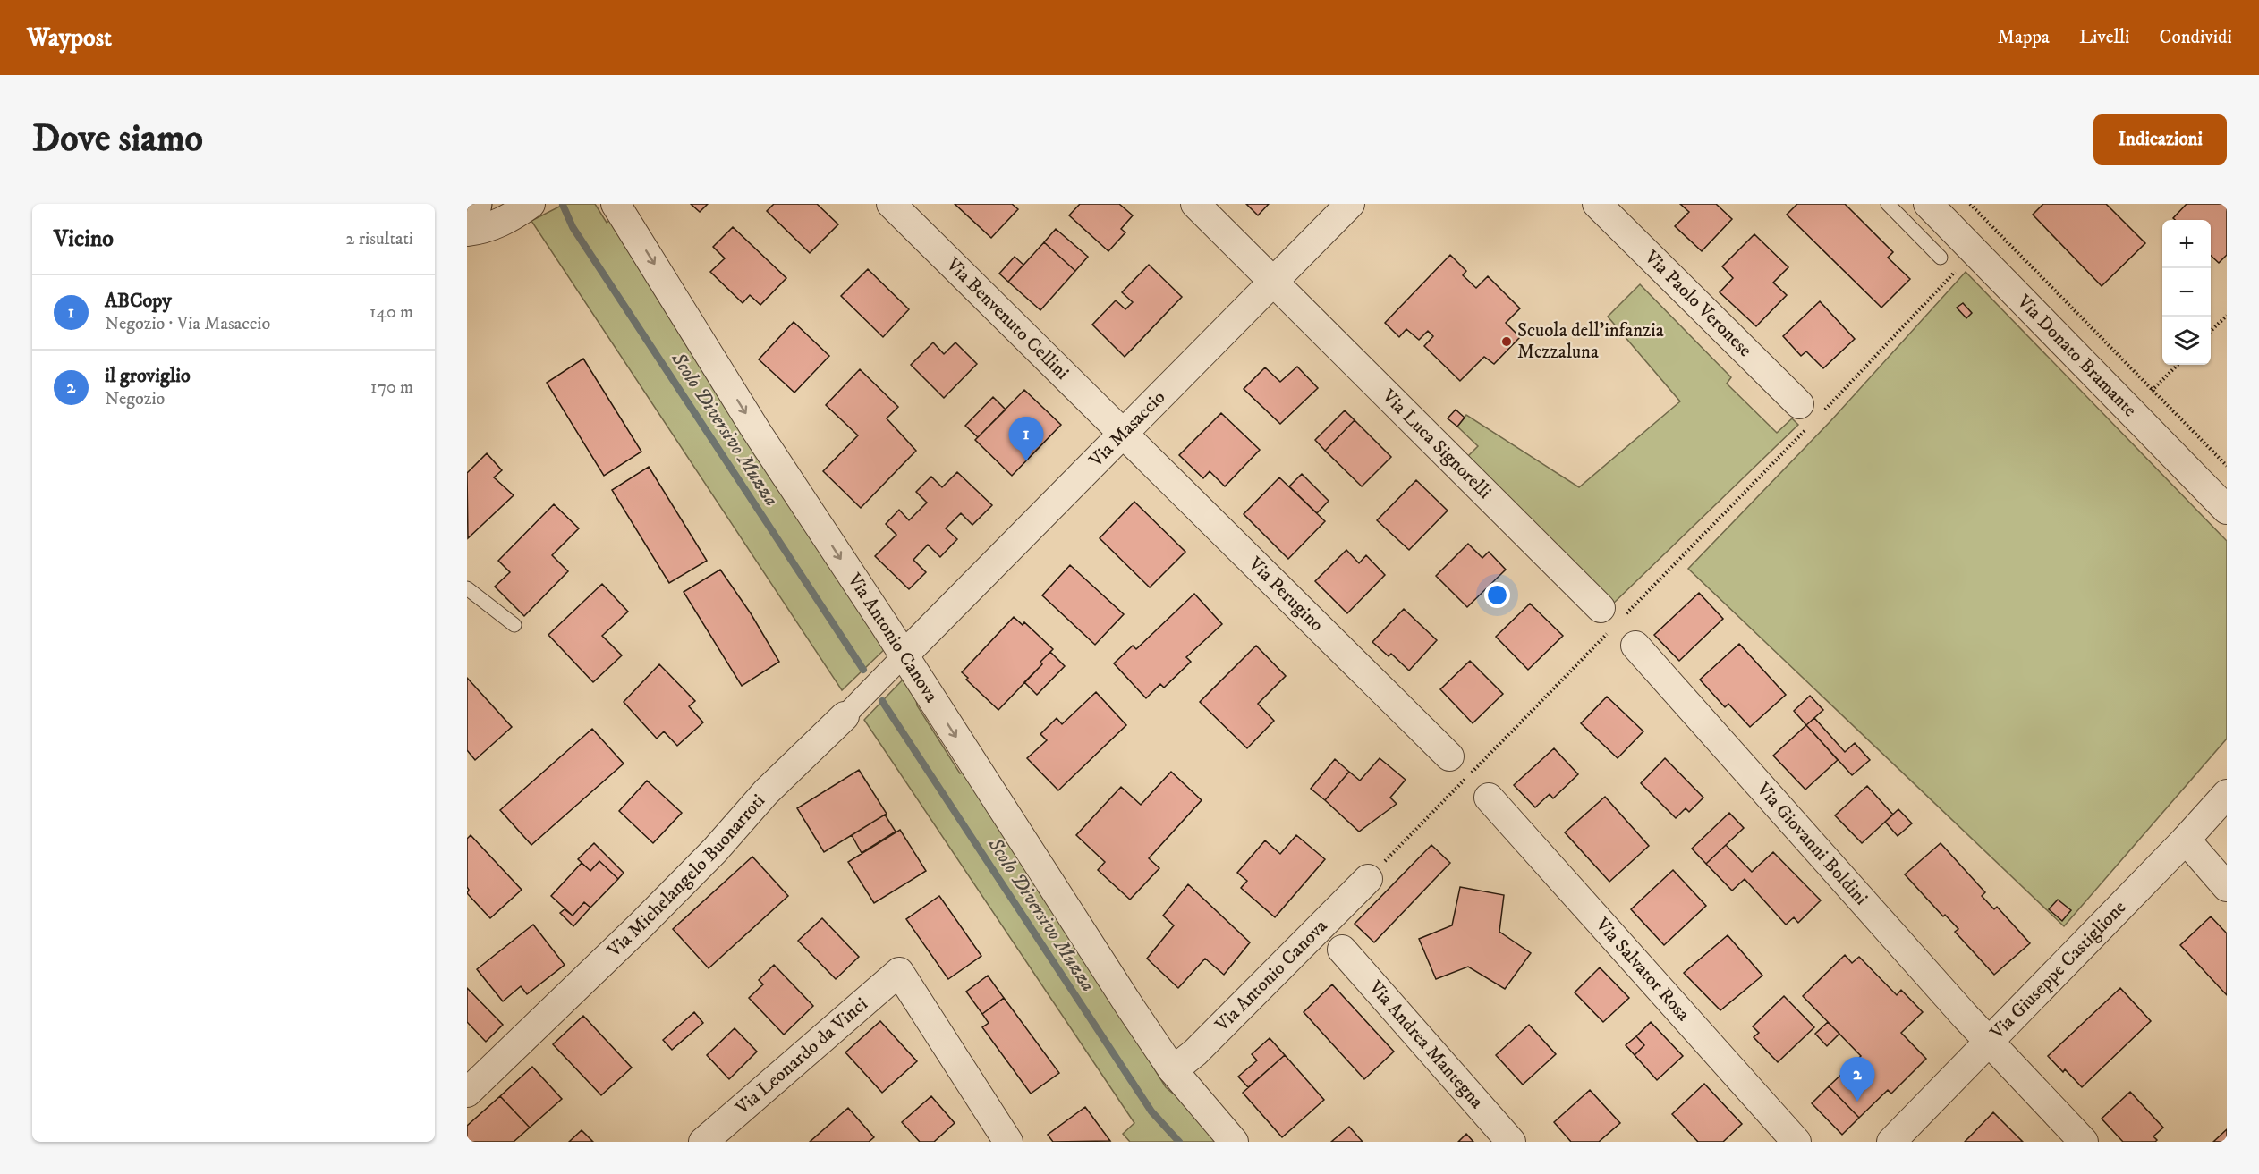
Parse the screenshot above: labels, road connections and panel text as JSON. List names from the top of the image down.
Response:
{
  "streets": {
    "street": [
      "Via Paolo Veronese",
      "Via Benvenuto Cellini",
      "Via Donato Bramante",
      "Via Masaccio",
      "Via Luca Signorelli",
      "Via Perugino",
      "Via Antonio Canova",
      "Via Giovanni Boldini",
      "Via Michelangelo Buonarroti",
      "Via Salvator Rosa",
      "Via Giuseppe Castiglione",
      "Via Andrea Mantegna",
      "Via Leonardo da Vinci"
    ]
  },
  "crossings": [
    ["Via Benvenuto Cellini", "Via Masaccio"],
    ["Via Benvenuto Cellini", "Via Perugino"],
    ["Via Masaccio", "Via Luca Signorelli"],
    ["Via Masaccio", "Via Perugino"],
    ["Via Masaccio", "Via Antonio Canova"],
    ["Via Masaccio", "Via Michelangelo Buonarroti"],
    ["Via Antonio Canova", "Via Michelangelo Buonarroti"],
    ["Via Giovanni Boldini", "Via Giuseppe Castiglione"]
  ],
  "one_way": ["Via Antonio Canova"],
  "water": ["Scolo Diversivo Muzza"],
  "places": ["Scuola dell'infanzia Mezzaluna"],
  "page": {
    "header": "Waypost",
    "nav": ["Mappa", "Livelli", "Condividi"],
    "buttons": "Indicazioni",
    "title": "Dove siamo",
    "heading": ["Vicino", "2 risultati"],
    "map_buttons": ["+", "−"],
    "list": [
      {
        "mark": "1",
        "name": "ABCopy",
        "note": "Negozio · Via Masaccio",
        "value": "140 m"
      },
      {
        "mark": "2",
        "name": "il groviglio",
        "note": "Negozio",
        "value": "170 m"
      }
    ],
    "pins": ["1", "2"]
  }
}
